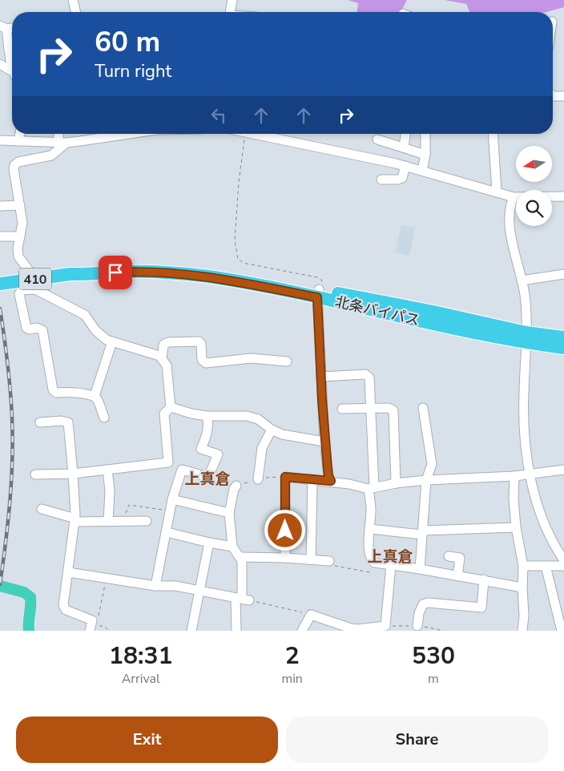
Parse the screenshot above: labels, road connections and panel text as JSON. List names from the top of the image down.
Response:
{
  "streets": {
    "highway": ["410", "北条バイパス"]
  },
  "districts": ["上真倉", "上真倉"],
  "north": "left",
  "page": {
    "turn": ["60 m", "Turn right"],
    "eta": [
      "18:31",
      "Arrival",
      "2",
      "min",
      "530",
      "m"
    ],
    "buttons": ["Exit", "Share"]
  }
}
